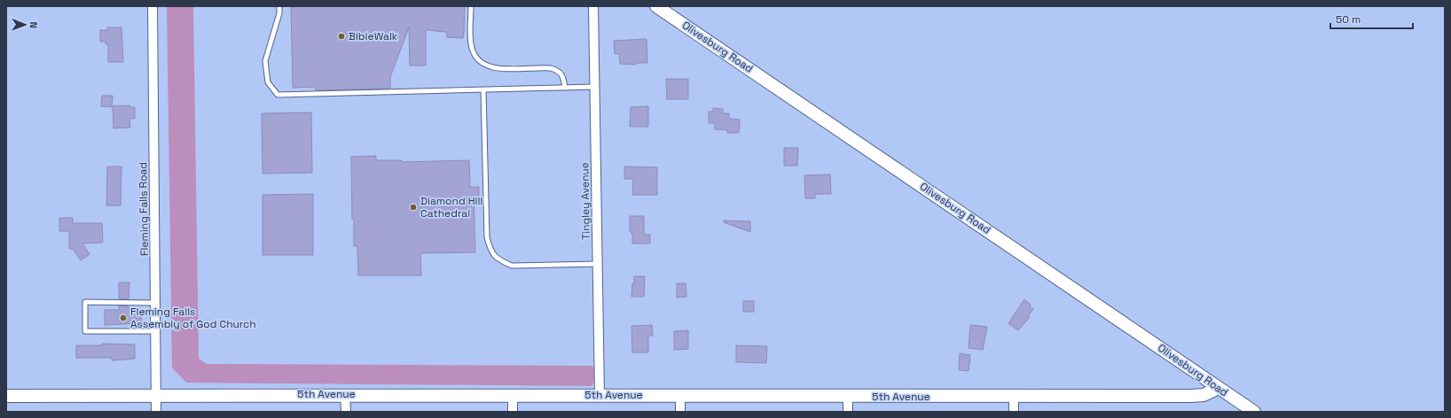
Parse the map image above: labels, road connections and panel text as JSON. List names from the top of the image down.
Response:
{
  "streets": {
    "street": [
      "Olivesburg Road",
      "Tingley Avenue",
      "Fleming Falls Road",
      "5th Avenue"
    ]
  },
  "crossings": [
    ["Olivesburg Road", "5th Avenue"],
    ["Tingley Avenue", "5th Avenue"],
    ["Fleming Falls Road", "5th Avenue"]
  ],
  "places": ["BibleWalk", "Diamond Hill Cathedral", "Fleming Falls Assembly of God Church"],
  "scale_bar": "50 m",
  "north": "right"
}
